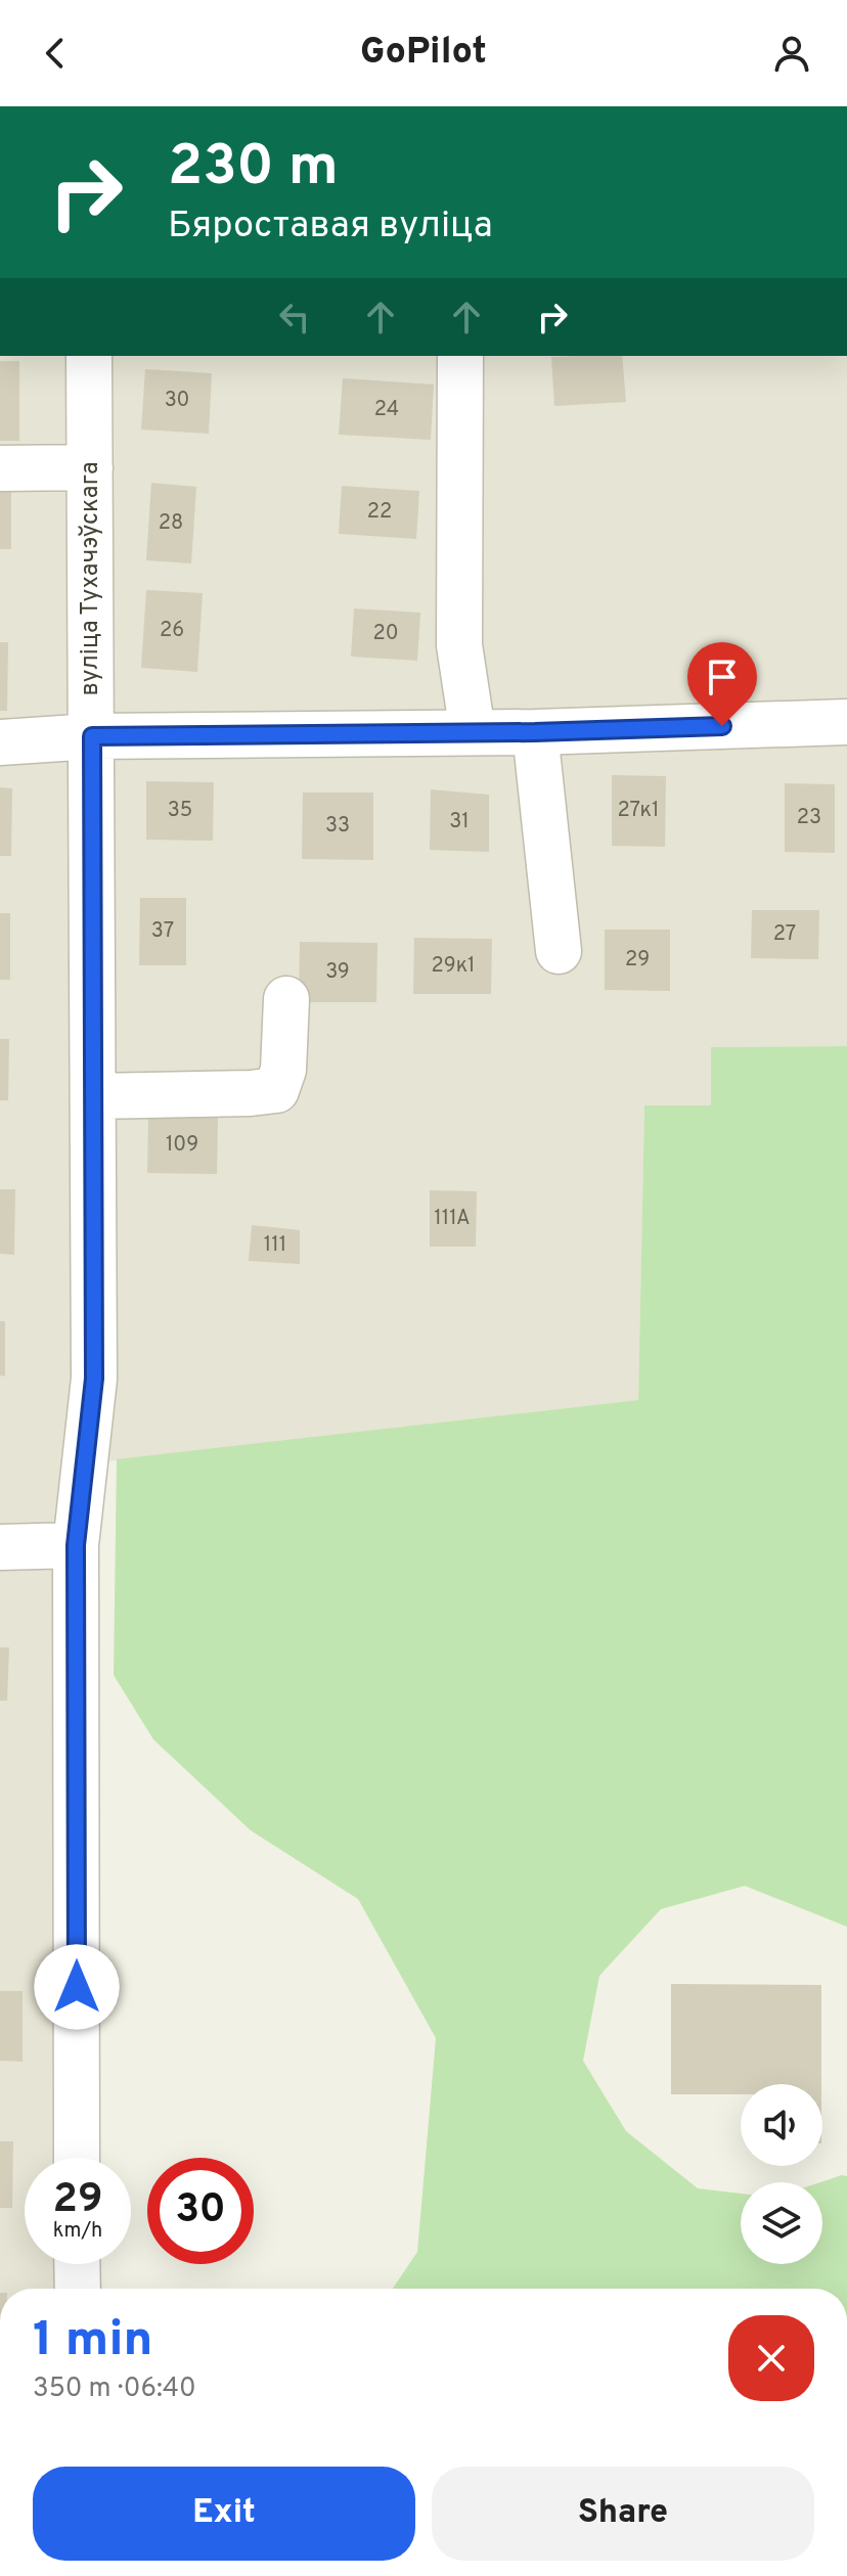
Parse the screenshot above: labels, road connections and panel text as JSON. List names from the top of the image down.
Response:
{
  "streets": {
    "street": ["вуліца Тухачэўскага"]
  },
  "house_numbers": [
    "30",
    "24",
    "22",
    "28",
    "26",
    "20",
    "35",
    "27к1",
    "23",
    "31",
    "33",
    "37",
    "27",
    "29",
    "29к1",
    "39",
    "109",
    "111А",
    "111"
  ],
  "page": {
    "header": "GoPilot",
    "turn": ["230 m", "Бяроставая вуліца"],
    "speed": "29 km/h",
    "limit": "30",
    "heading": ["1 min", "350 m · 06:40"],
    "buttons": ["Exit", "Share"]
  }
}
